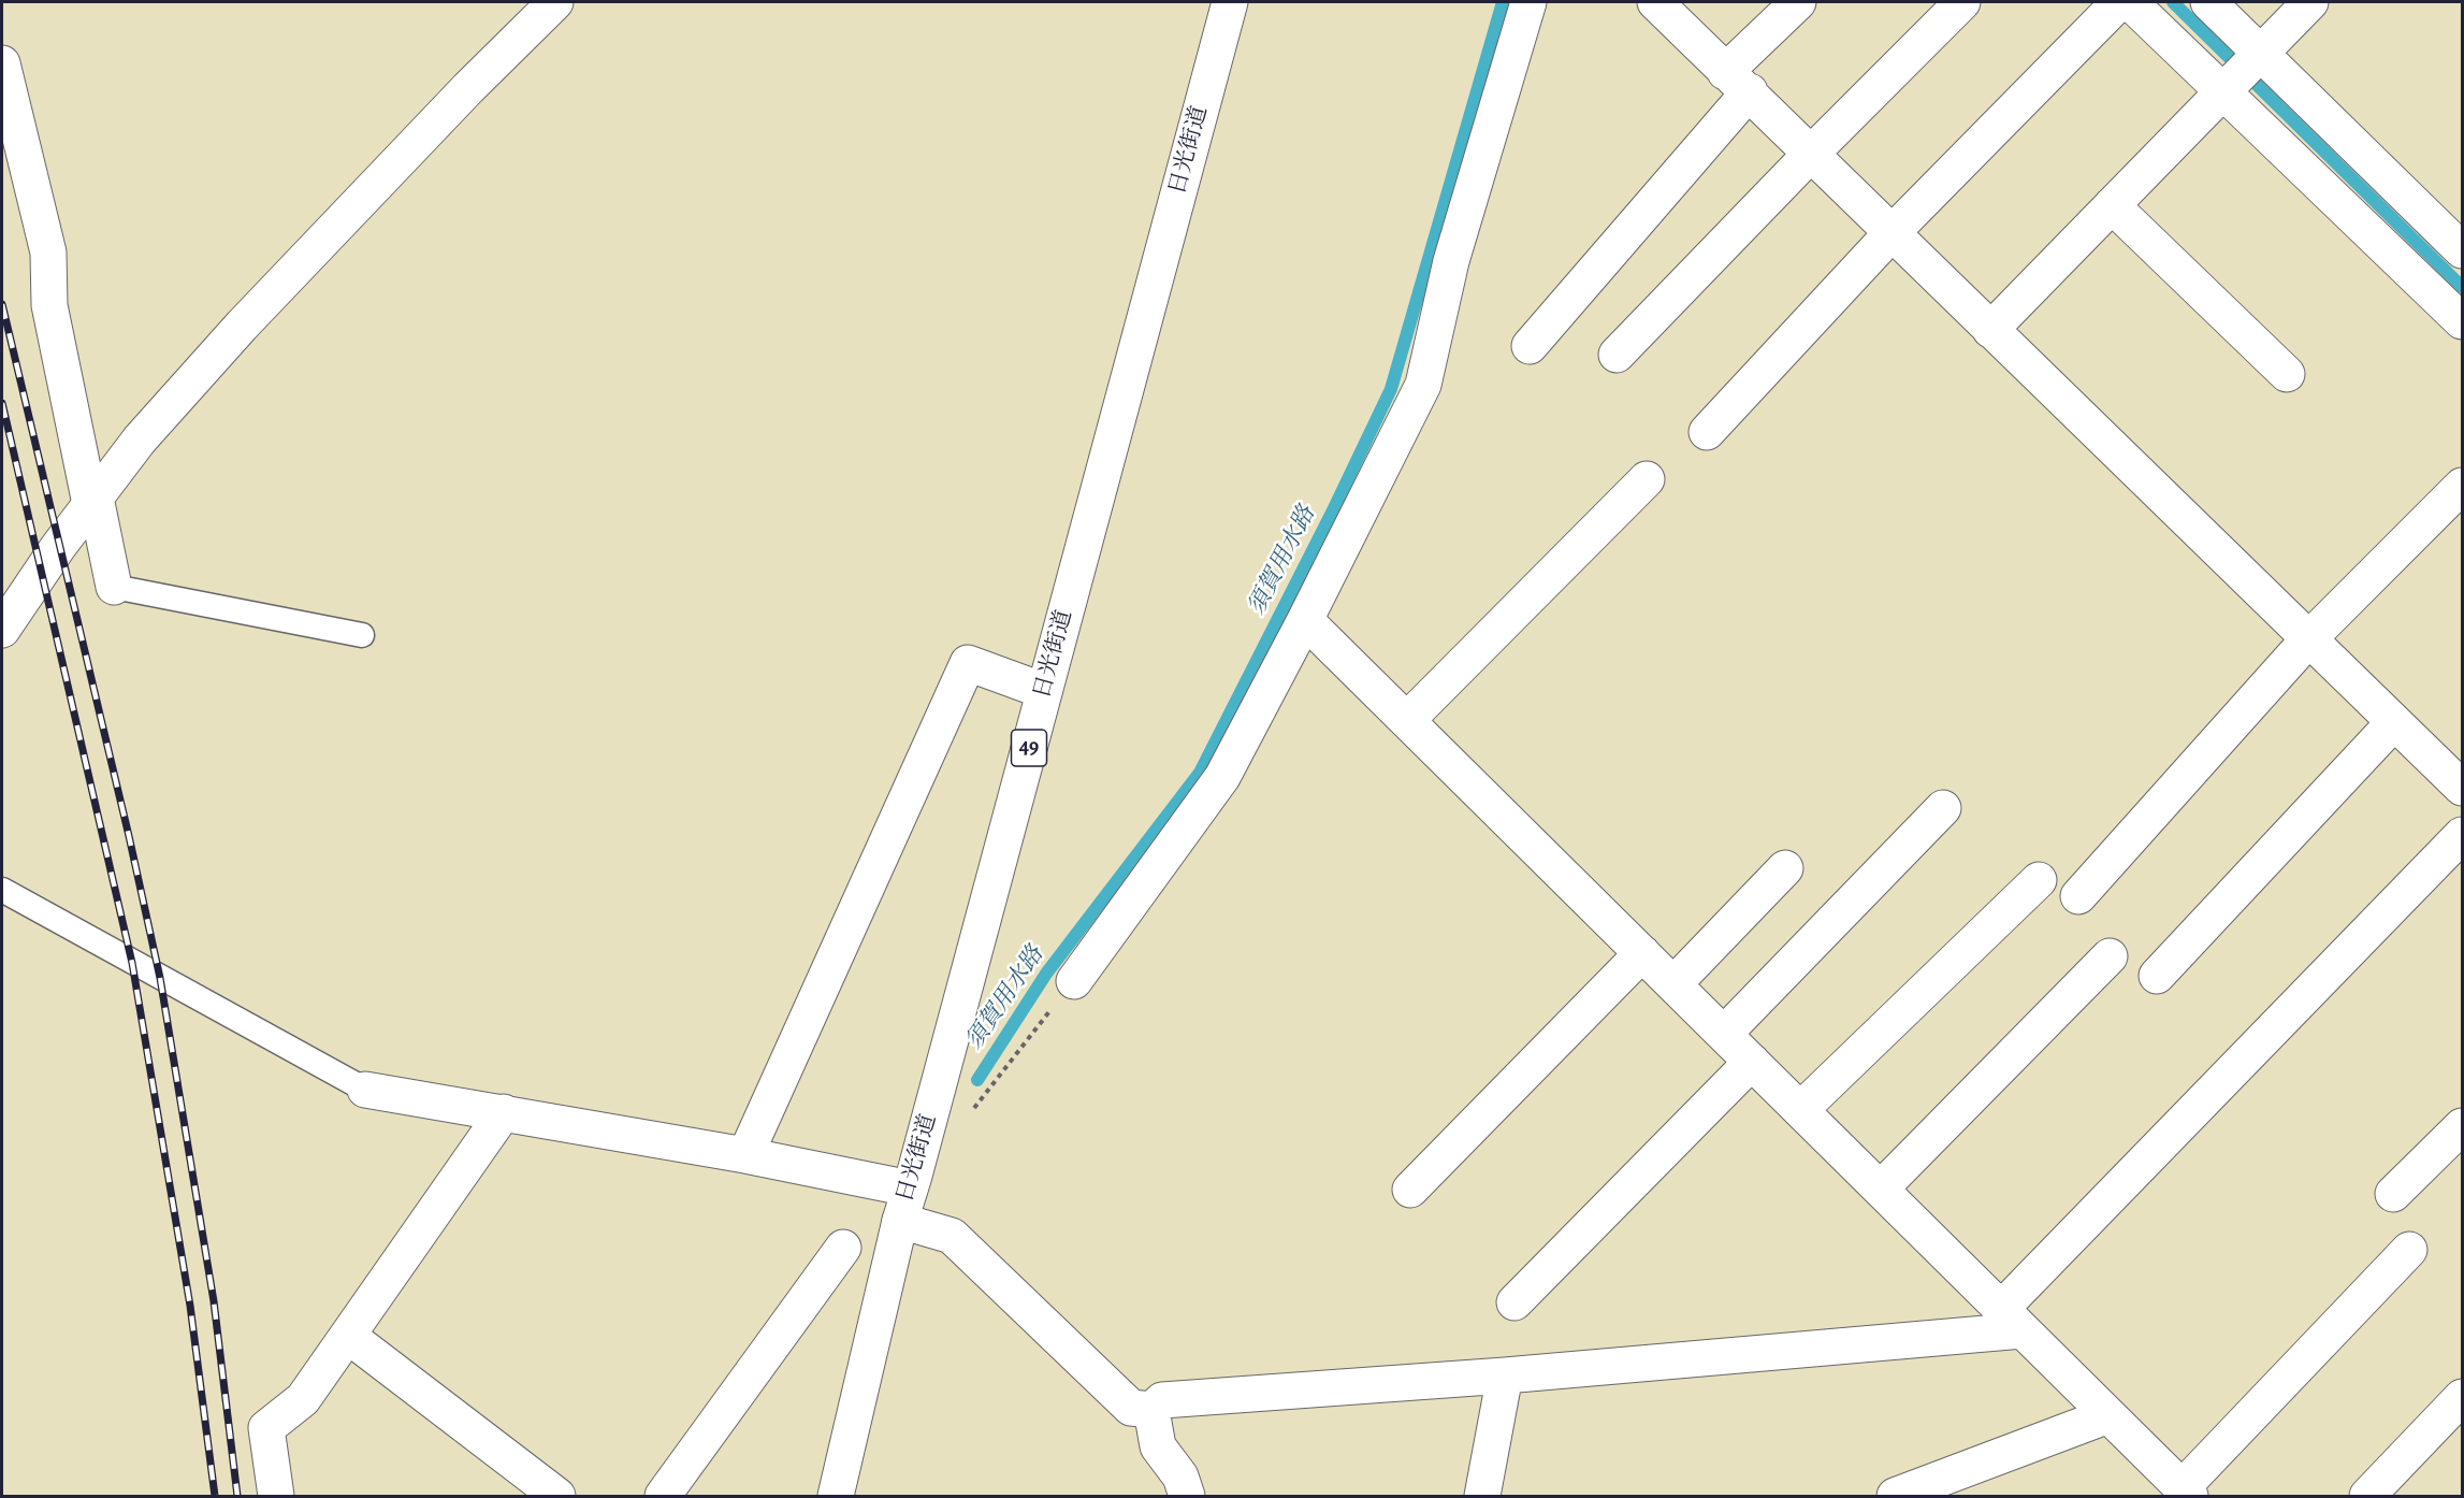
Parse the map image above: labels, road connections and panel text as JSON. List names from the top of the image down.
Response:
{
  "streets": {
    "street": ["日光街道", "49"]
  },
  "water": ["須賀用水路"]
}
